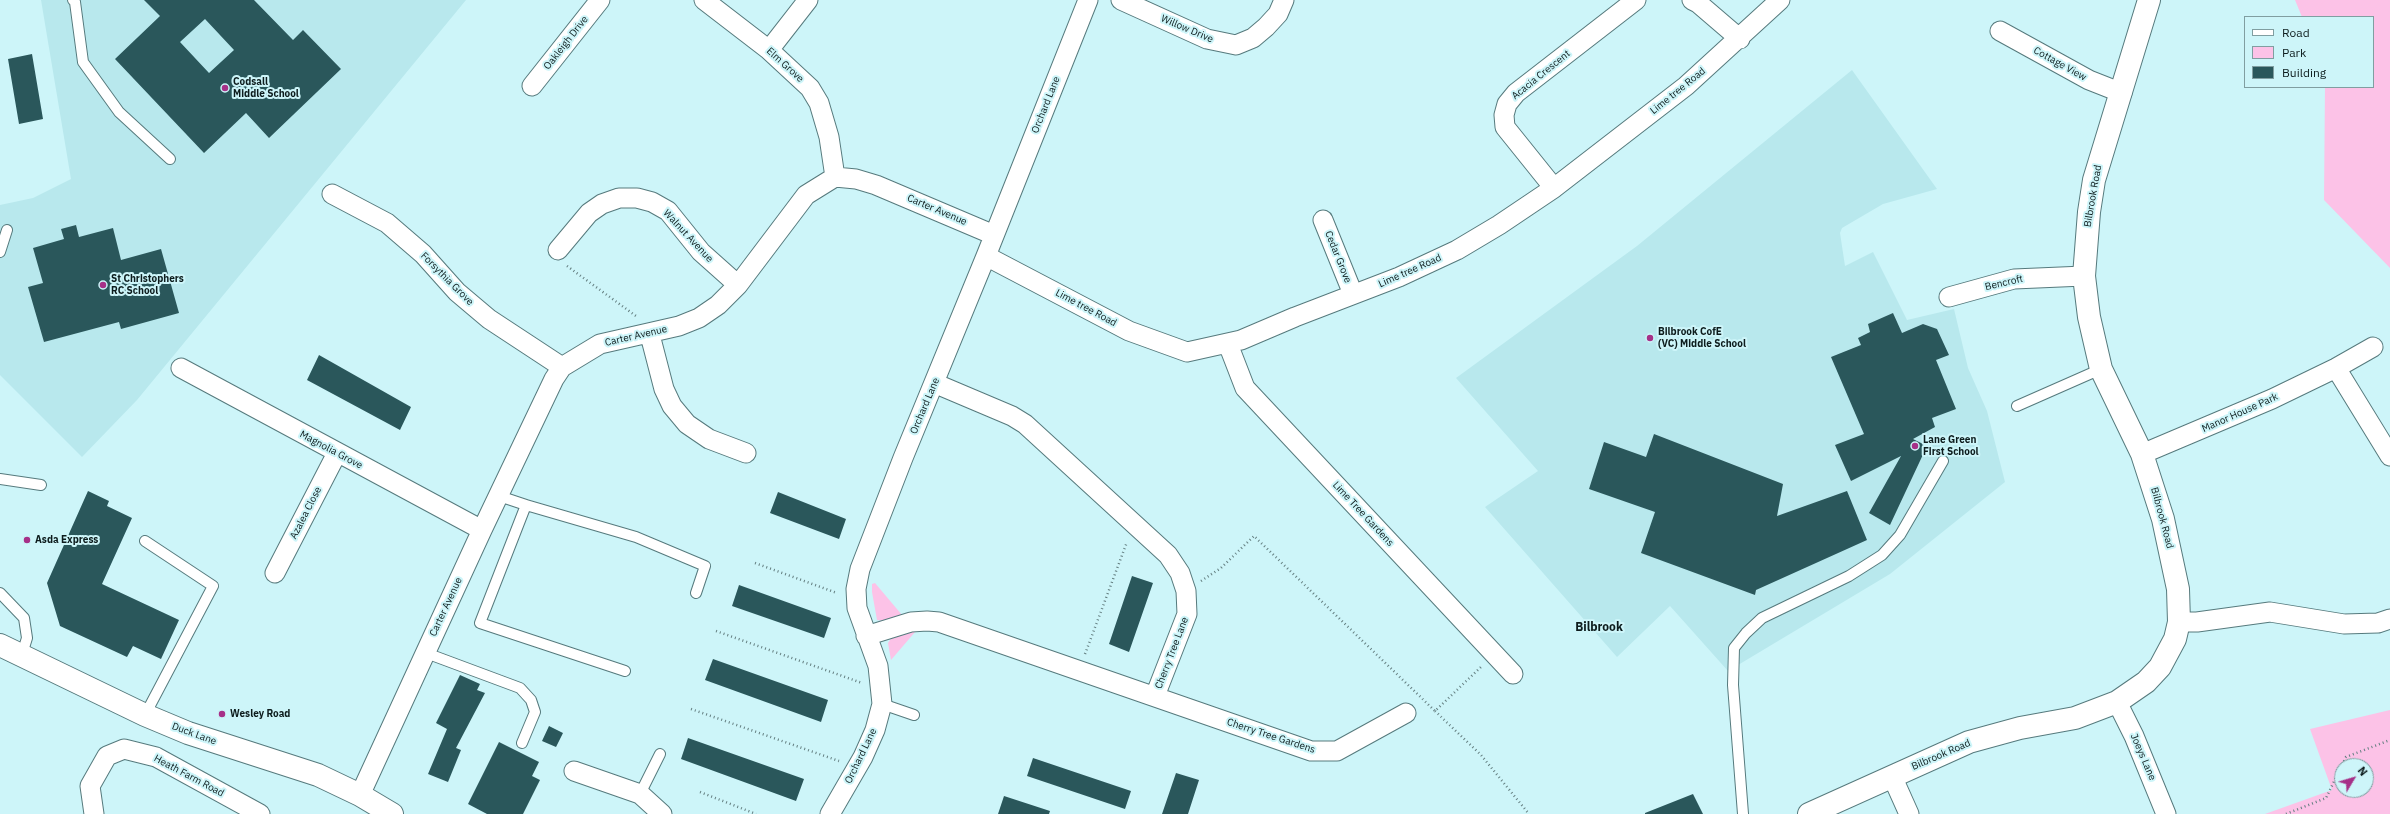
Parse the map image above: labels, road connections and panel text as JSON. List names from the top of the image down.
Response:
{
  "streets": {
    "street": [
      "Willow Drive",
      "Oakleigh Drive",
      "Cottage View",
      "Elm Grove",
      "Acacia Crescent",
      "Lime tree Road",
      "Orchard Lane",
      "Bilbrook Road",
      "Carter Avenue",
      "Walnut Avenue",
      "Cedar Grove",
      "Forsythia Grove",
      "Bencroft",
      "Manor House Park",
      "Magnolia Grove",
      "Azalea Close",
      "Lime Tree Gardens",
      "Cherry Tree Lane",
      "Duck Lane",
      "Cherry Tree Gardens",
      "Joeys Lane",
      "Heath Farm Road"
    ]
  },
  "crossings": [
    ["Cottage View", "Bilbrook Road"],
    ["Elm Grove", "Carter Avenue"],
    ["Acacia Crescent", "Lime tree Road"],
    ["Lime tree Road", "Orchard Lane"],
    ["Lime tree Road", "Cedar Grove"],
    ["Lime tree Road", "Lime Tree Gardens"],
    ["Orchard Lane", "Carter Avenue"],
    ["Orchard Lane", "Cherry Tree Lane"],
    ["Bilbrook Road", "Bencroft"],
    ["Bilbrook Road", "Manor House Park"],
    ["Bilbrook Road", "Joeys Lane"],
    ["Carter Avenue", "Walnut Avenue"],
    ["Carter Avenue", "Forsythia Grove"],
    ["Carter Avenue", "Magnolia Grove"],
    ["Carter Avenue", "Duck Lane"],
    ["Magnolia Grove", "Azalea Close"],
    ["Cherry Tree Lane", "Cherry Tree Gardens"]
  ],
  "districts": ["Bilbrook"],
  "places": [
    "Codsall Middle School",
    "St Christophers RC School",
    "Bilbrook CofE (VC) Middle School",
    "Lane Green First School",
    "Asda Express",
    "Wesley Road"
  ],
  "legend": ["Road", "Park", "Building"],
  "north": "top right"
}
